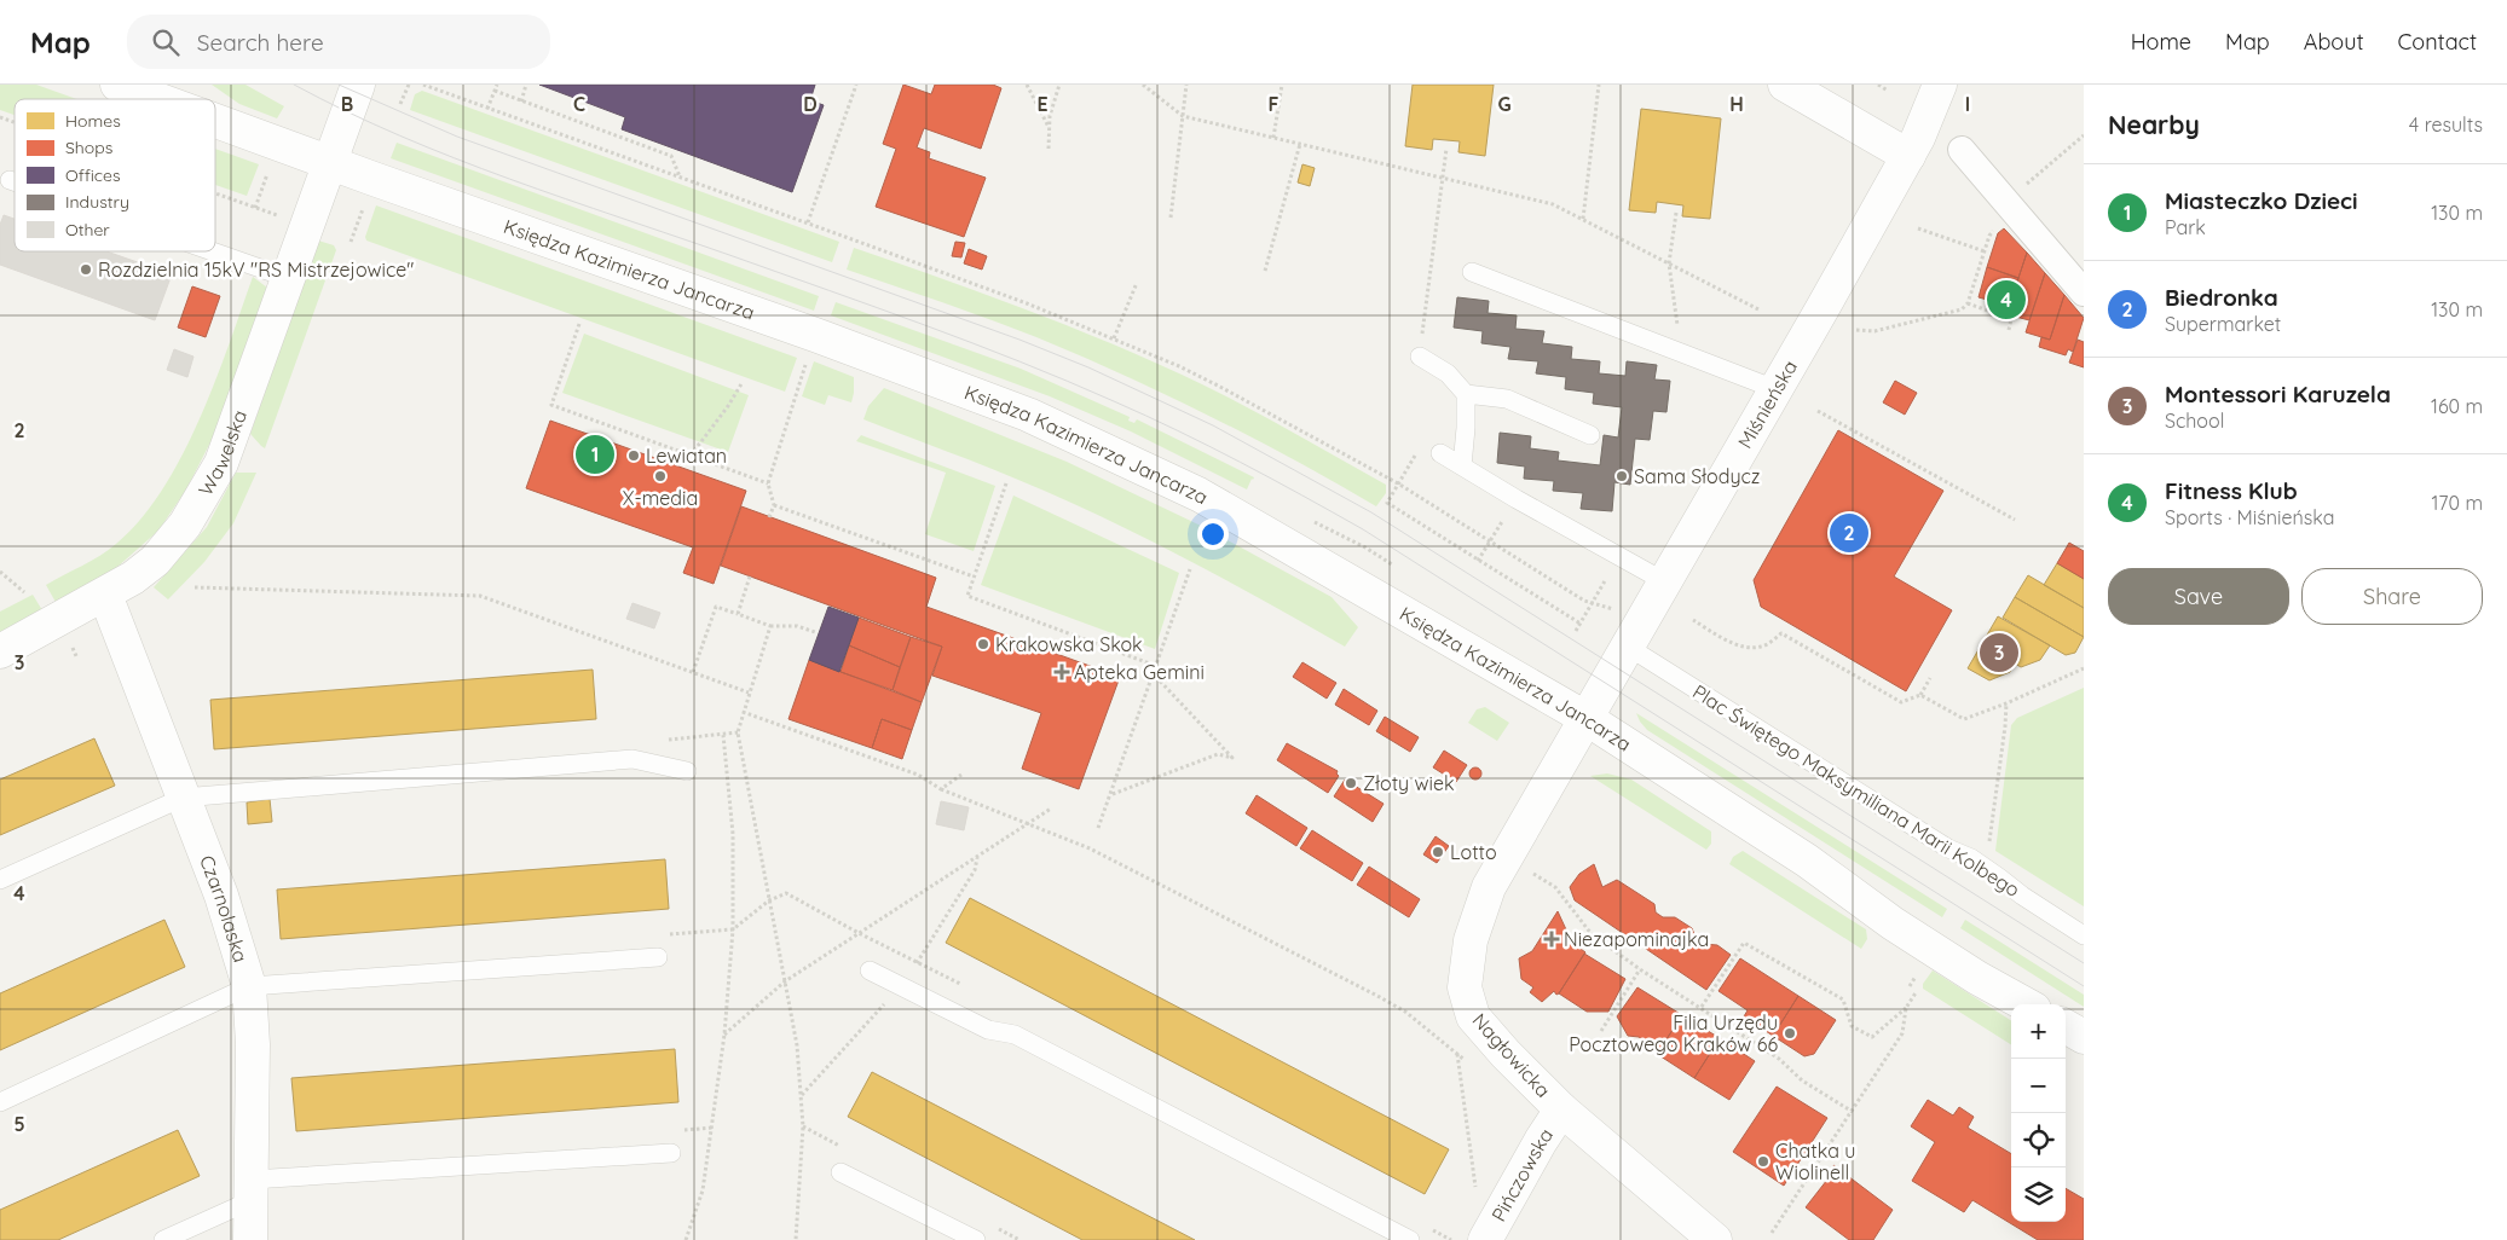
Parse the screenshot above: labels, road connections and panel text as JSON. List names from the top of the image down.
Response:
{
  "streets": {
    "street": [
      "Księdza Kazimierza Jancarza",
      "Miśnieńska",
      "Wawelska",
      "Czarnolaska",
      "Nagłowicka",
      "Pińczowska"
    ],
    "lane": ["Plac Świętego Maksymiliana Marii Kolbego"]
  },
  "crossings": [
    ["Księdza Kazimierza Jancarza", "Miśnieńska"],
    ["Księdza Kazimierza Jancarza", "Wawelska"],
    ["Księdza Kazimierza Jancarza", "Nagłowicka"],
    ["Miśnieńska", "Plac Świętego Maksymiliana Marii Kolbego"],
    ["Miśnieńska", "Nagłowicka"],
    ["Wawelska", "Czarnolaska"],
    ["Nagłowicka", "Pińczowska"]
  ],
  "places": {
    "other": [
      "Rozdzielnia 15kV \"RS Mistrzejowice\"",
      "Lewiatan",
      "X-media",
      "Sama Słodycz",
      "Krakowska Skok",
      "Złoty wiek",
      "Lotto",
      "Filia Urzędu Pocztowego Kraków 66",
      "Chatka u Wiolinell"
    ],
    "health": ["Apteka Gemini", "Niezapominajka"]
  },
  "legend": [
    "Homes",
    "Shops",
    "Offices",
    "Industry",
    "Other"
  ],
  "page": {
    "header": "Map",
    "search": "Search here",
    "nav": [
      "Home",
      "Map",
      "About",
      "Contact"
    ],
    "heading": ["Nearby", "4 results"],
    "list": [
      {
        "mark": "1",
        "name": "Miasteczko Dzieci",
        "note": "Park",
        "value": "130 m"
      },
      {
        "mark": "2",
        "name": "Biedronka",
        "note": "Supermarket",
        "value": "130 m"
      },
      {
        "mark": "3",
        "name": "Montessori Karuzela",
        "note": "School",
        "value": "160 m"
      },
      {
        "mark": "4",
        "name": "Fitness Klub",
        "note": "Sports · Miśnieńska",
        "value": "170 m"
      }
    ],
    "pins": [
      "4",
      "1",
      "2",
      "3"
    ],
    "buttons": ["Save", "Share"],
    "map_buttons": ["+", "−"]
  },
  "grid": {
    "columns": [
      "B",
      "C",
      "D",
      "E",
      "F",
      "G",
      "H",
      "I"
    ],
    "rows": [
      "2",
      "3",
      "4",
      "5"
    ]
  }
}
